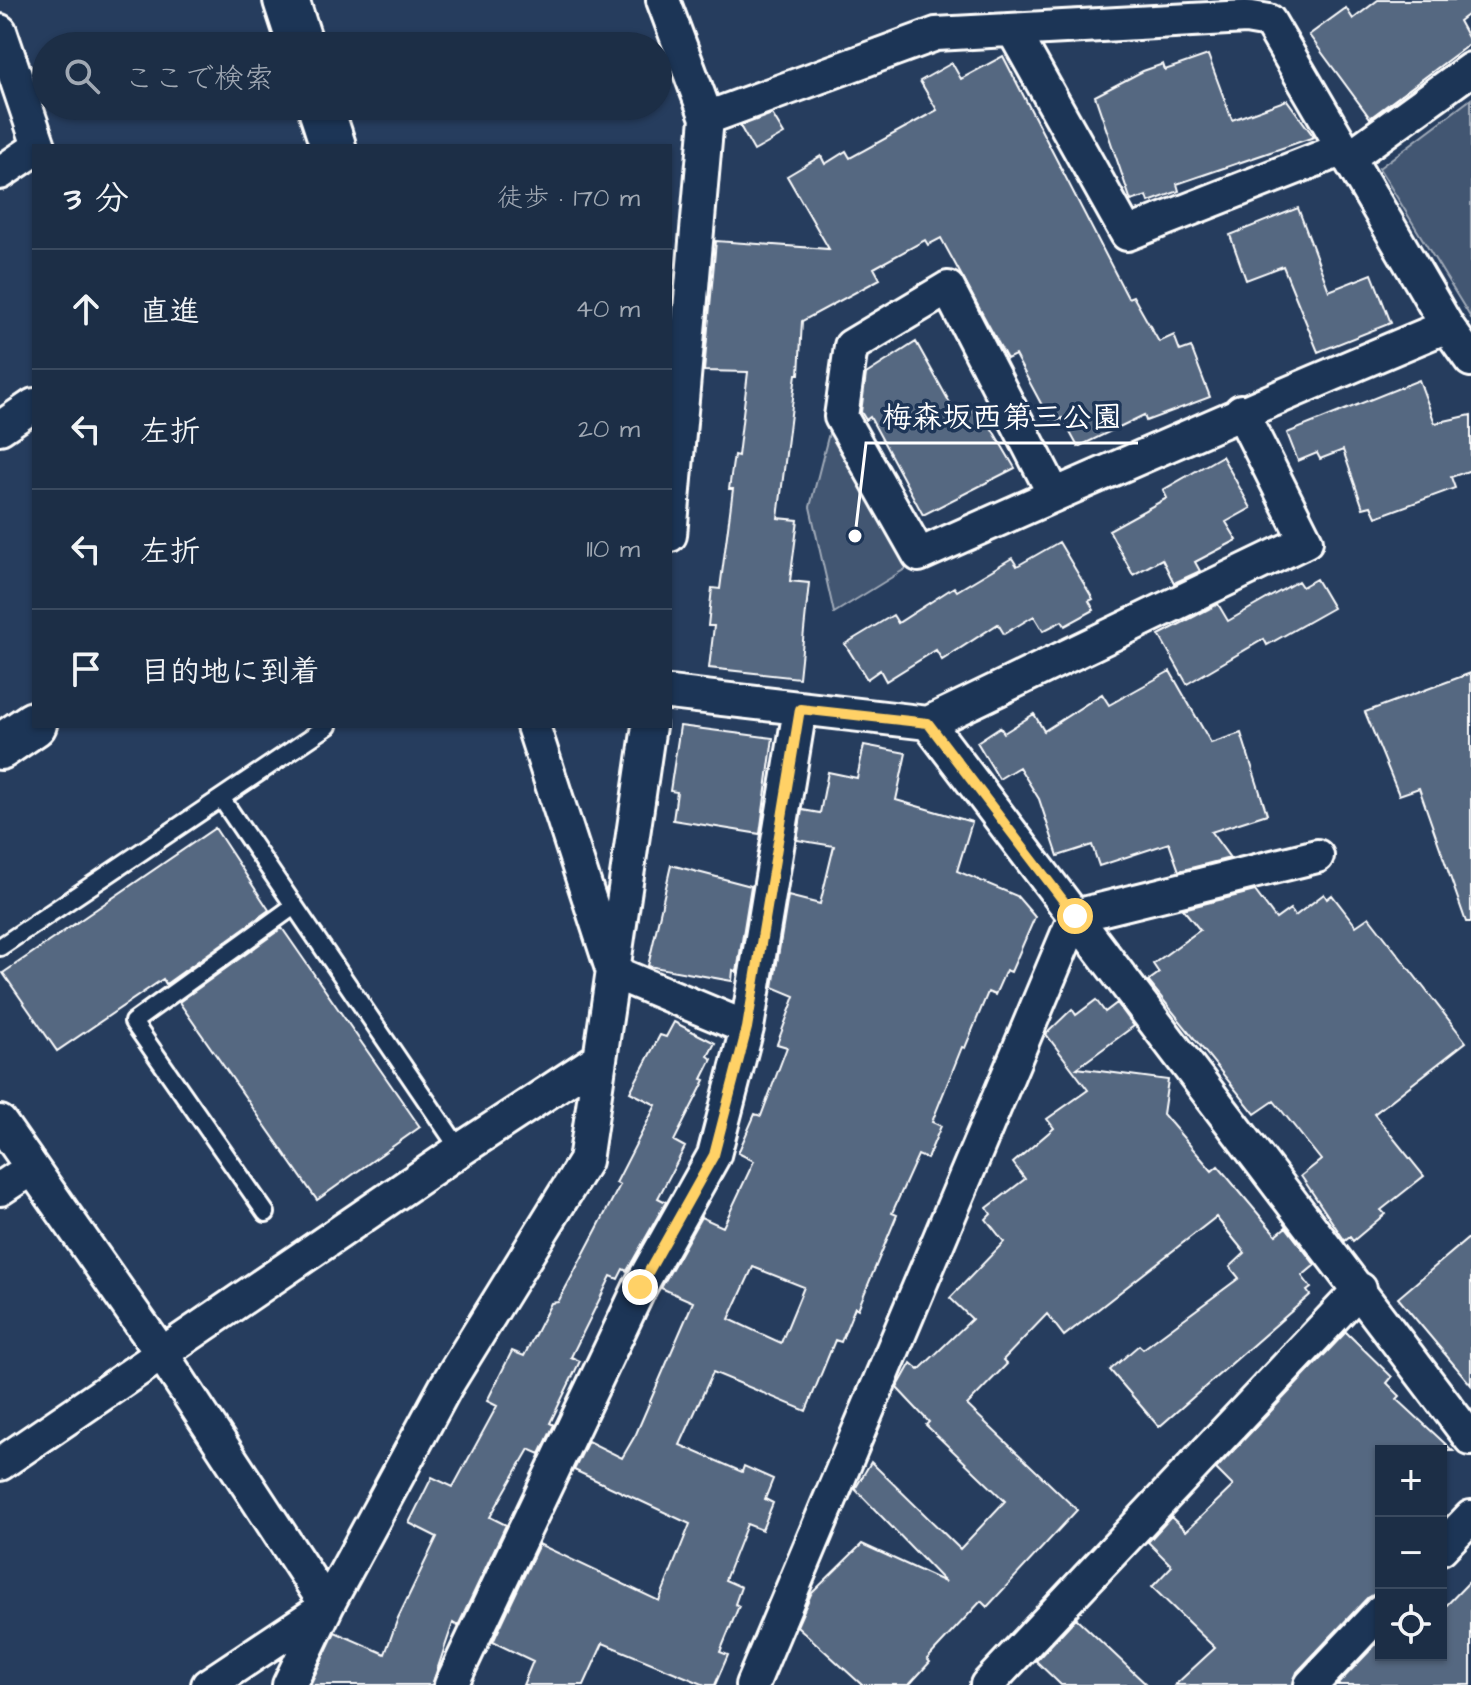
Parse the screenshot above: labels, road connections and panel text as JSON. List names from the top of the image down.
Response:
{
  "places": ["梅森坂西第三公園"],
  "page": {
    "search": "ここで検索",
    "heading": ["3 分", "徒歩 · 170 m"],
    "list": [
      ["直進", "40 m"],
      ["左折", "20 m"],
      ["左折", "110 m"],
      "目的地に到着"
    ],
    "map_buttons": ["+", "−"]
  }
}
